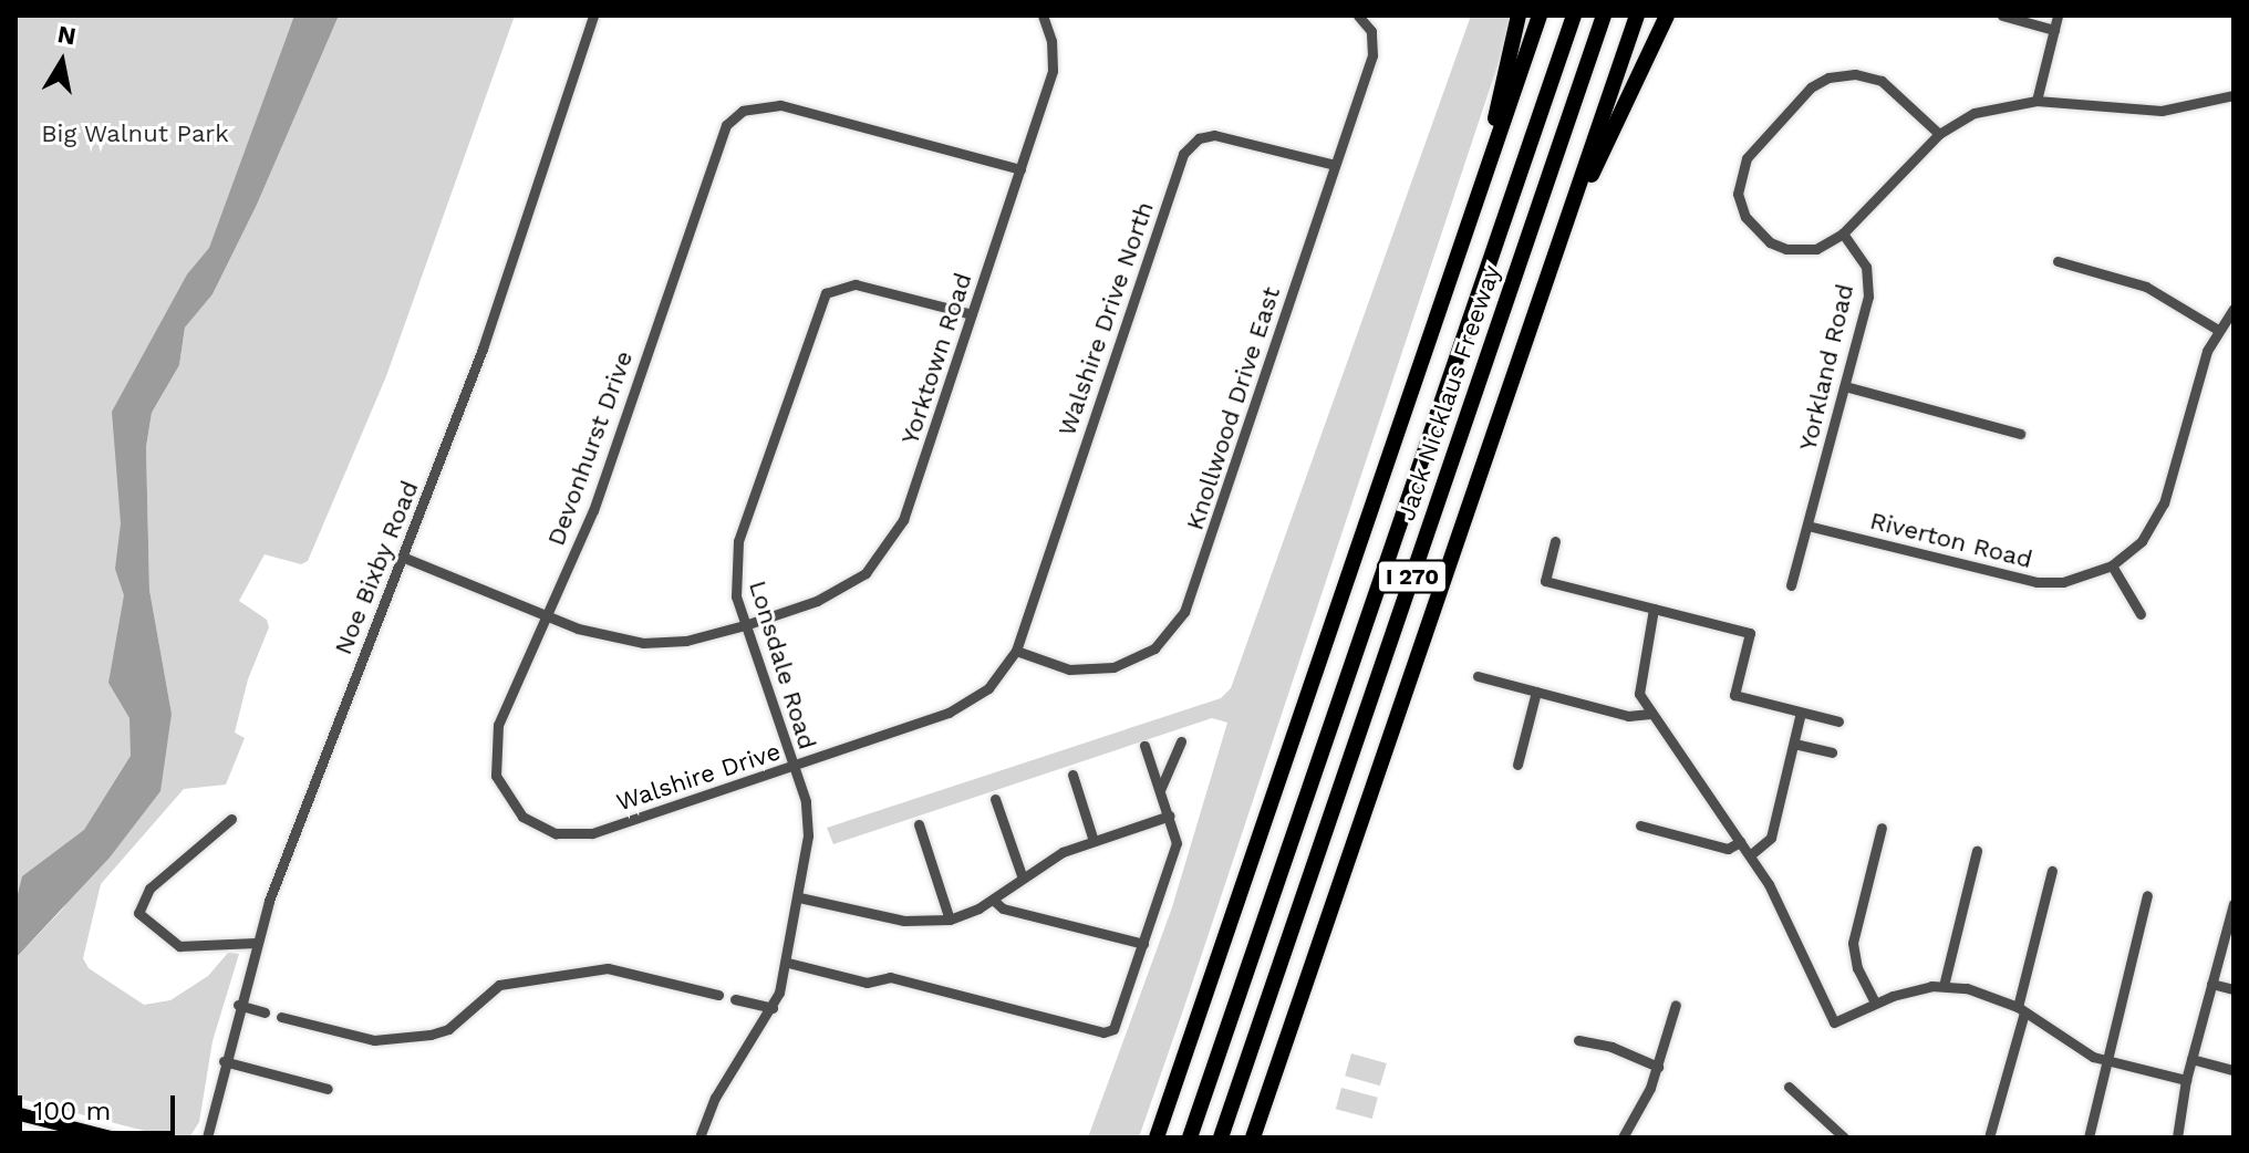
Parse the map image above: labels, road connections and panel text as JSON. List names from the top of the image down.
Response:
{
  "streets": {
    "highway": ["Jack Nicklaus Freeway", "I 270"],
    "street": [
      "Walshire Drive North",
      "Yorktown Road",
      "Yorkland Road",
      "Knollwood Drive East",
      "Devonhurst Drive",
      "Riverton Road",
      "Noe Bixby Road",
      "Lonsdale Road",
      "Walshire Drive"
    ]
  },
  "crossings": [
    ["Walshire Drive North", "Knollwood Drive East"],
    ["Walshire Drive North", "Walshire Drive"],
    ["Yorktown Road", "Devonhurst Drive"],
    ["Yorktown Road", "Noe Bixby Road"],
    ["Yorktown Road", "Lonsdale Road"],
    ["Yorkland Road", "Riverton Road"],
    ["Knollwood Drive East", "Walshire Drive"],
    ["Devonhurst Drive", "Walshire Drive"],
    ["Lonsdale Road", "Walshire Drive"]
  ],
  "parks": ["Big Walnut Park"],
  "scale_bar": "100 m",
  "north": "top"
}
